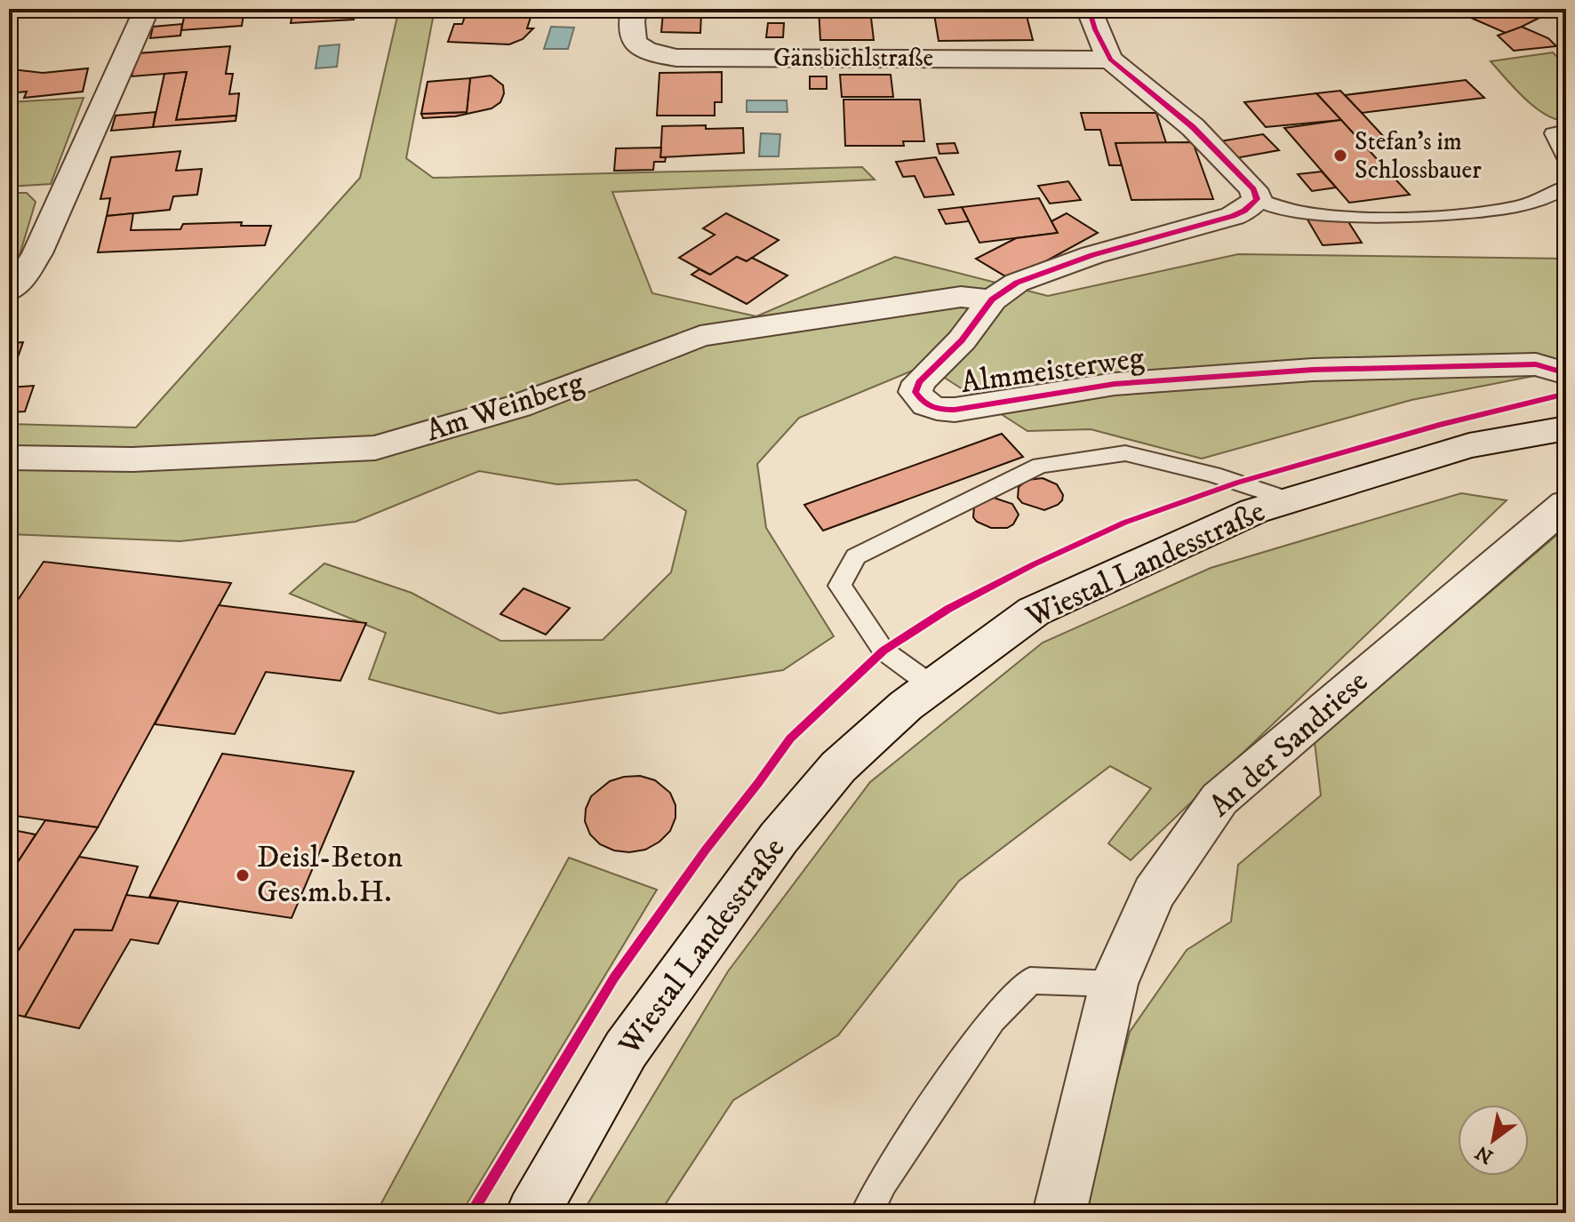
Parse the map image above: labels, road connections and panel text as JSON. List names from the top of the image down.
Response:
{
  "streets": {
    "street": [
      "Gänsbichlstraße",
      "Almmeisterweg",
      "Am Weinberg",
      "Wiestal Landesstraße",
      "An der Sandriese"
    ]
  },
  "crossings": [
    ["Almmeisterweg", "Am Weinberg"]
  ],
  "places": ["Stefan's im Schlossbauer", "Deisl-Beton Ges.m.b.H."],
  "north": "bottom left"
}
